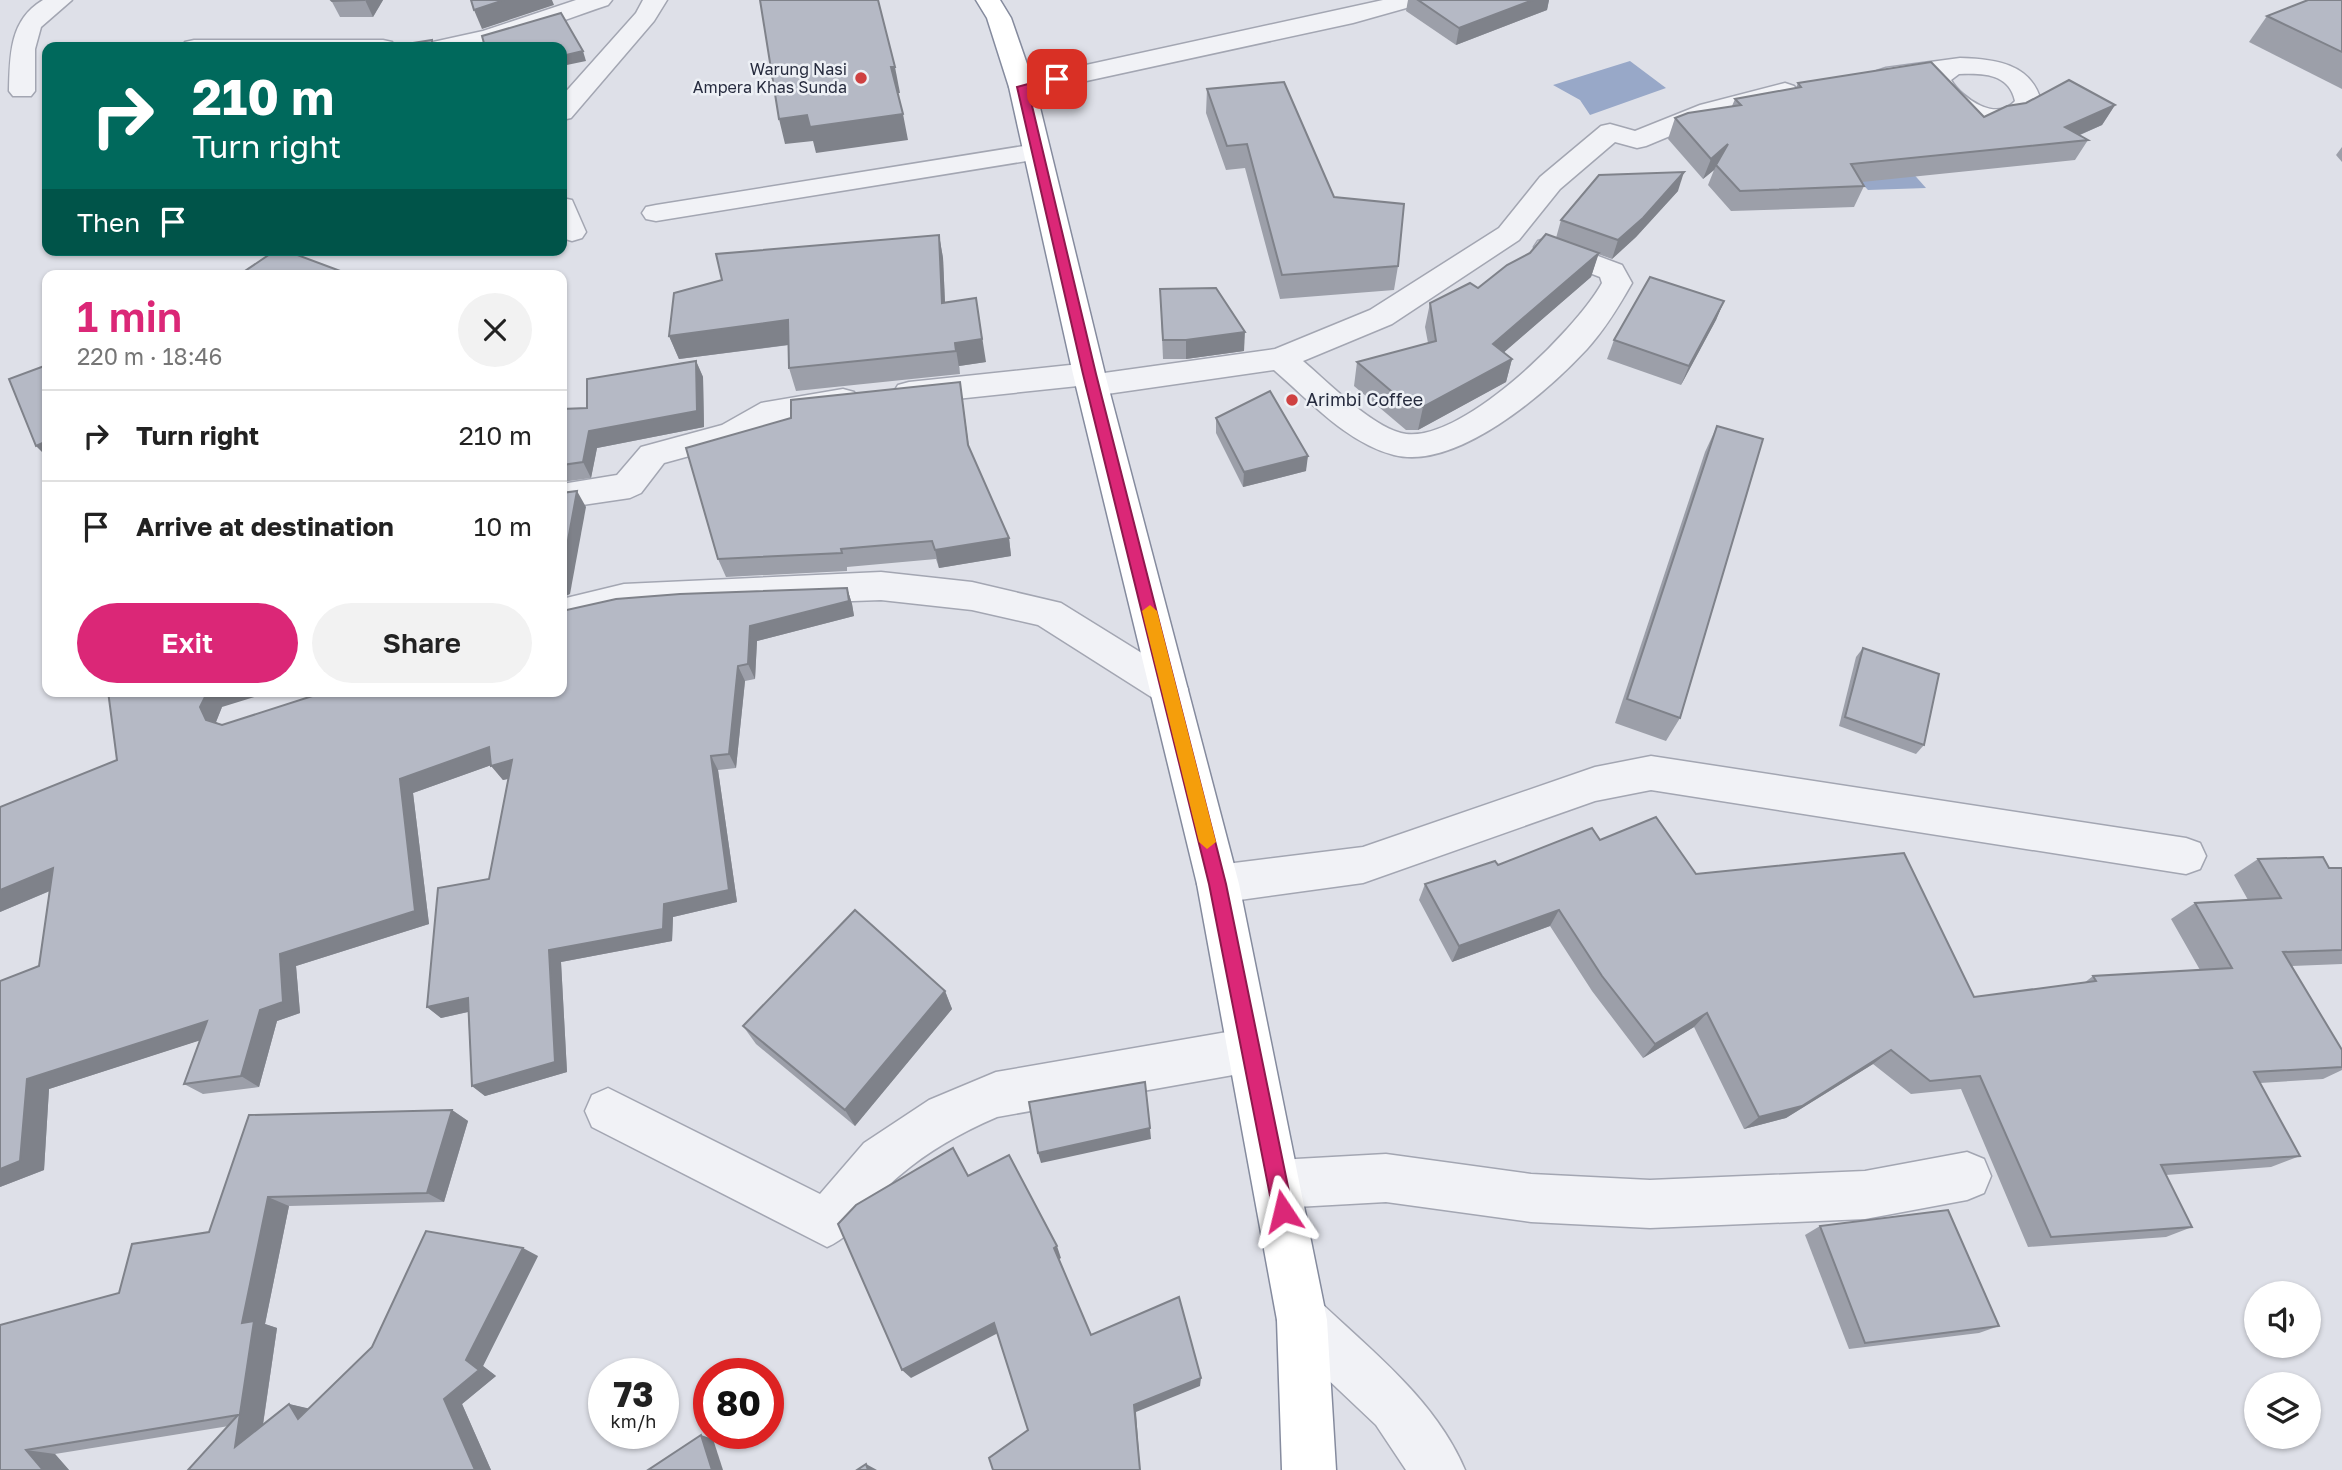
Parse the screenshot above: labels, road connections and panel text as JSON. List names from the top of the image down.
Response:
{
  "places": ["Warung Nasi Ampera Khas Sunda", "Arimbi Coffee"],
  "page": {
    "turn": ["210 m", "Turn right"],
    "then": "Then",
    "heading": ["1 min", "220 m · 18:46"],
    "list": [
      {
        "name": "Turn right",
        "value": "210 m"
      },
      {
        "name": "Arrive at destination",
        "value": "10 m"
      }
    ],
    "buttons": ["Exit", "Share"],
    "speed": "73 km/h",
    "limit": "80"
  }
}
